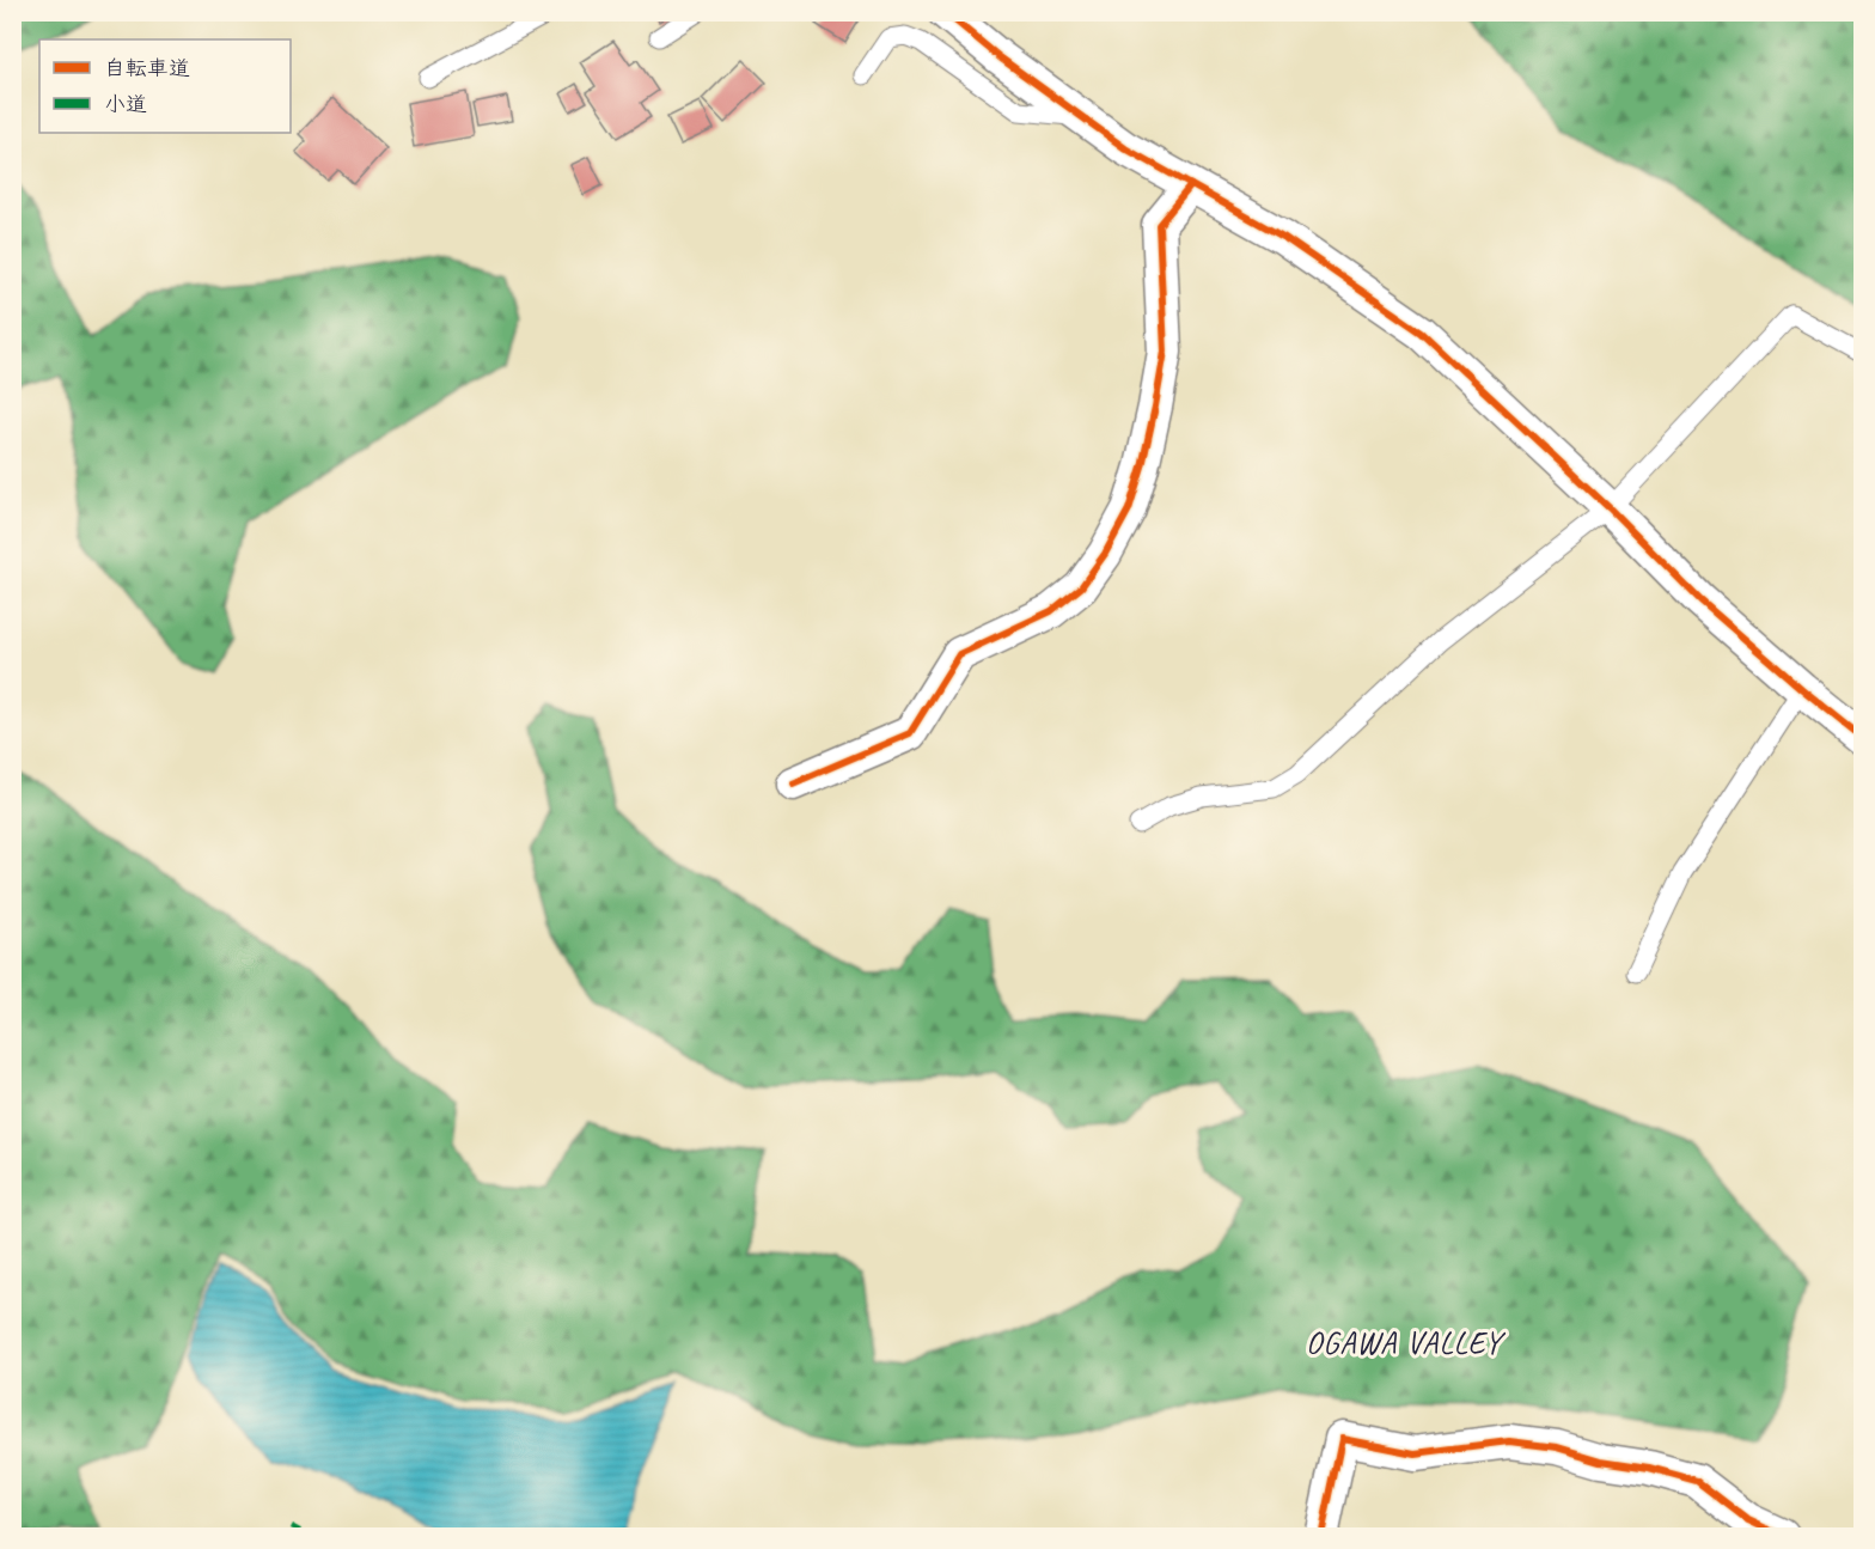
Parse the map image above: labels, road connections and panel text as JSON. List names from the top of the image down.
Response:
{
  "districts": ["OGAWA VALLEY"],
  "legend": ["自転車道", "小道"]
}
